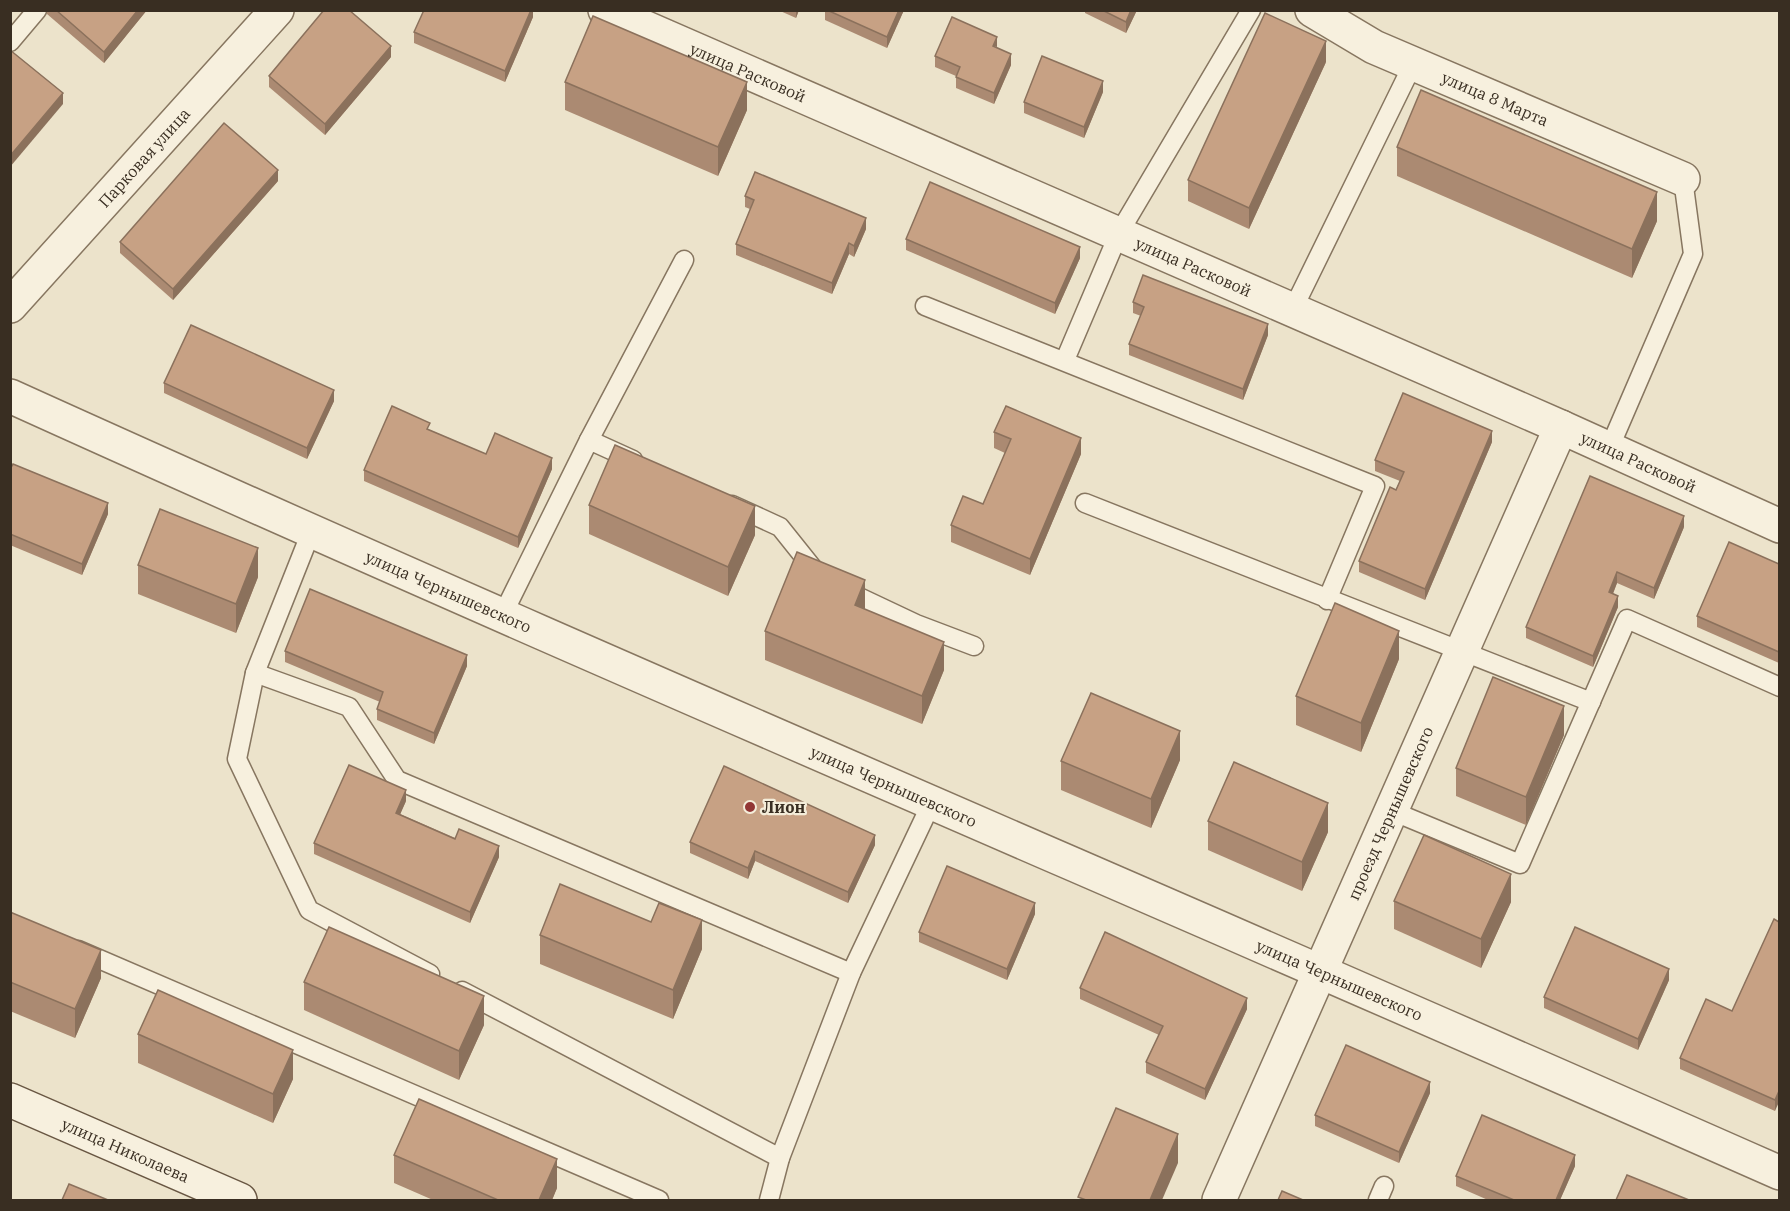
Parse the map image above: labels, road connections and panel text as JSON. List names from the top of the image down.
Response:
{
  "streets": {
    "street": [
      "улица Расковой",
      "улица 8 Марта",
      "Парковая улица",
      "улица Чернышевского",
      "проезд Чернышевского",
      "улица Николаева"
    ]
  },
  "crossings": [
    ["улица Расковой", "проезд Чернышевского"],
    ["улица Чернышевского", "проезд Чернышевского"]
  ],
  "places": ["Лион"]
}
